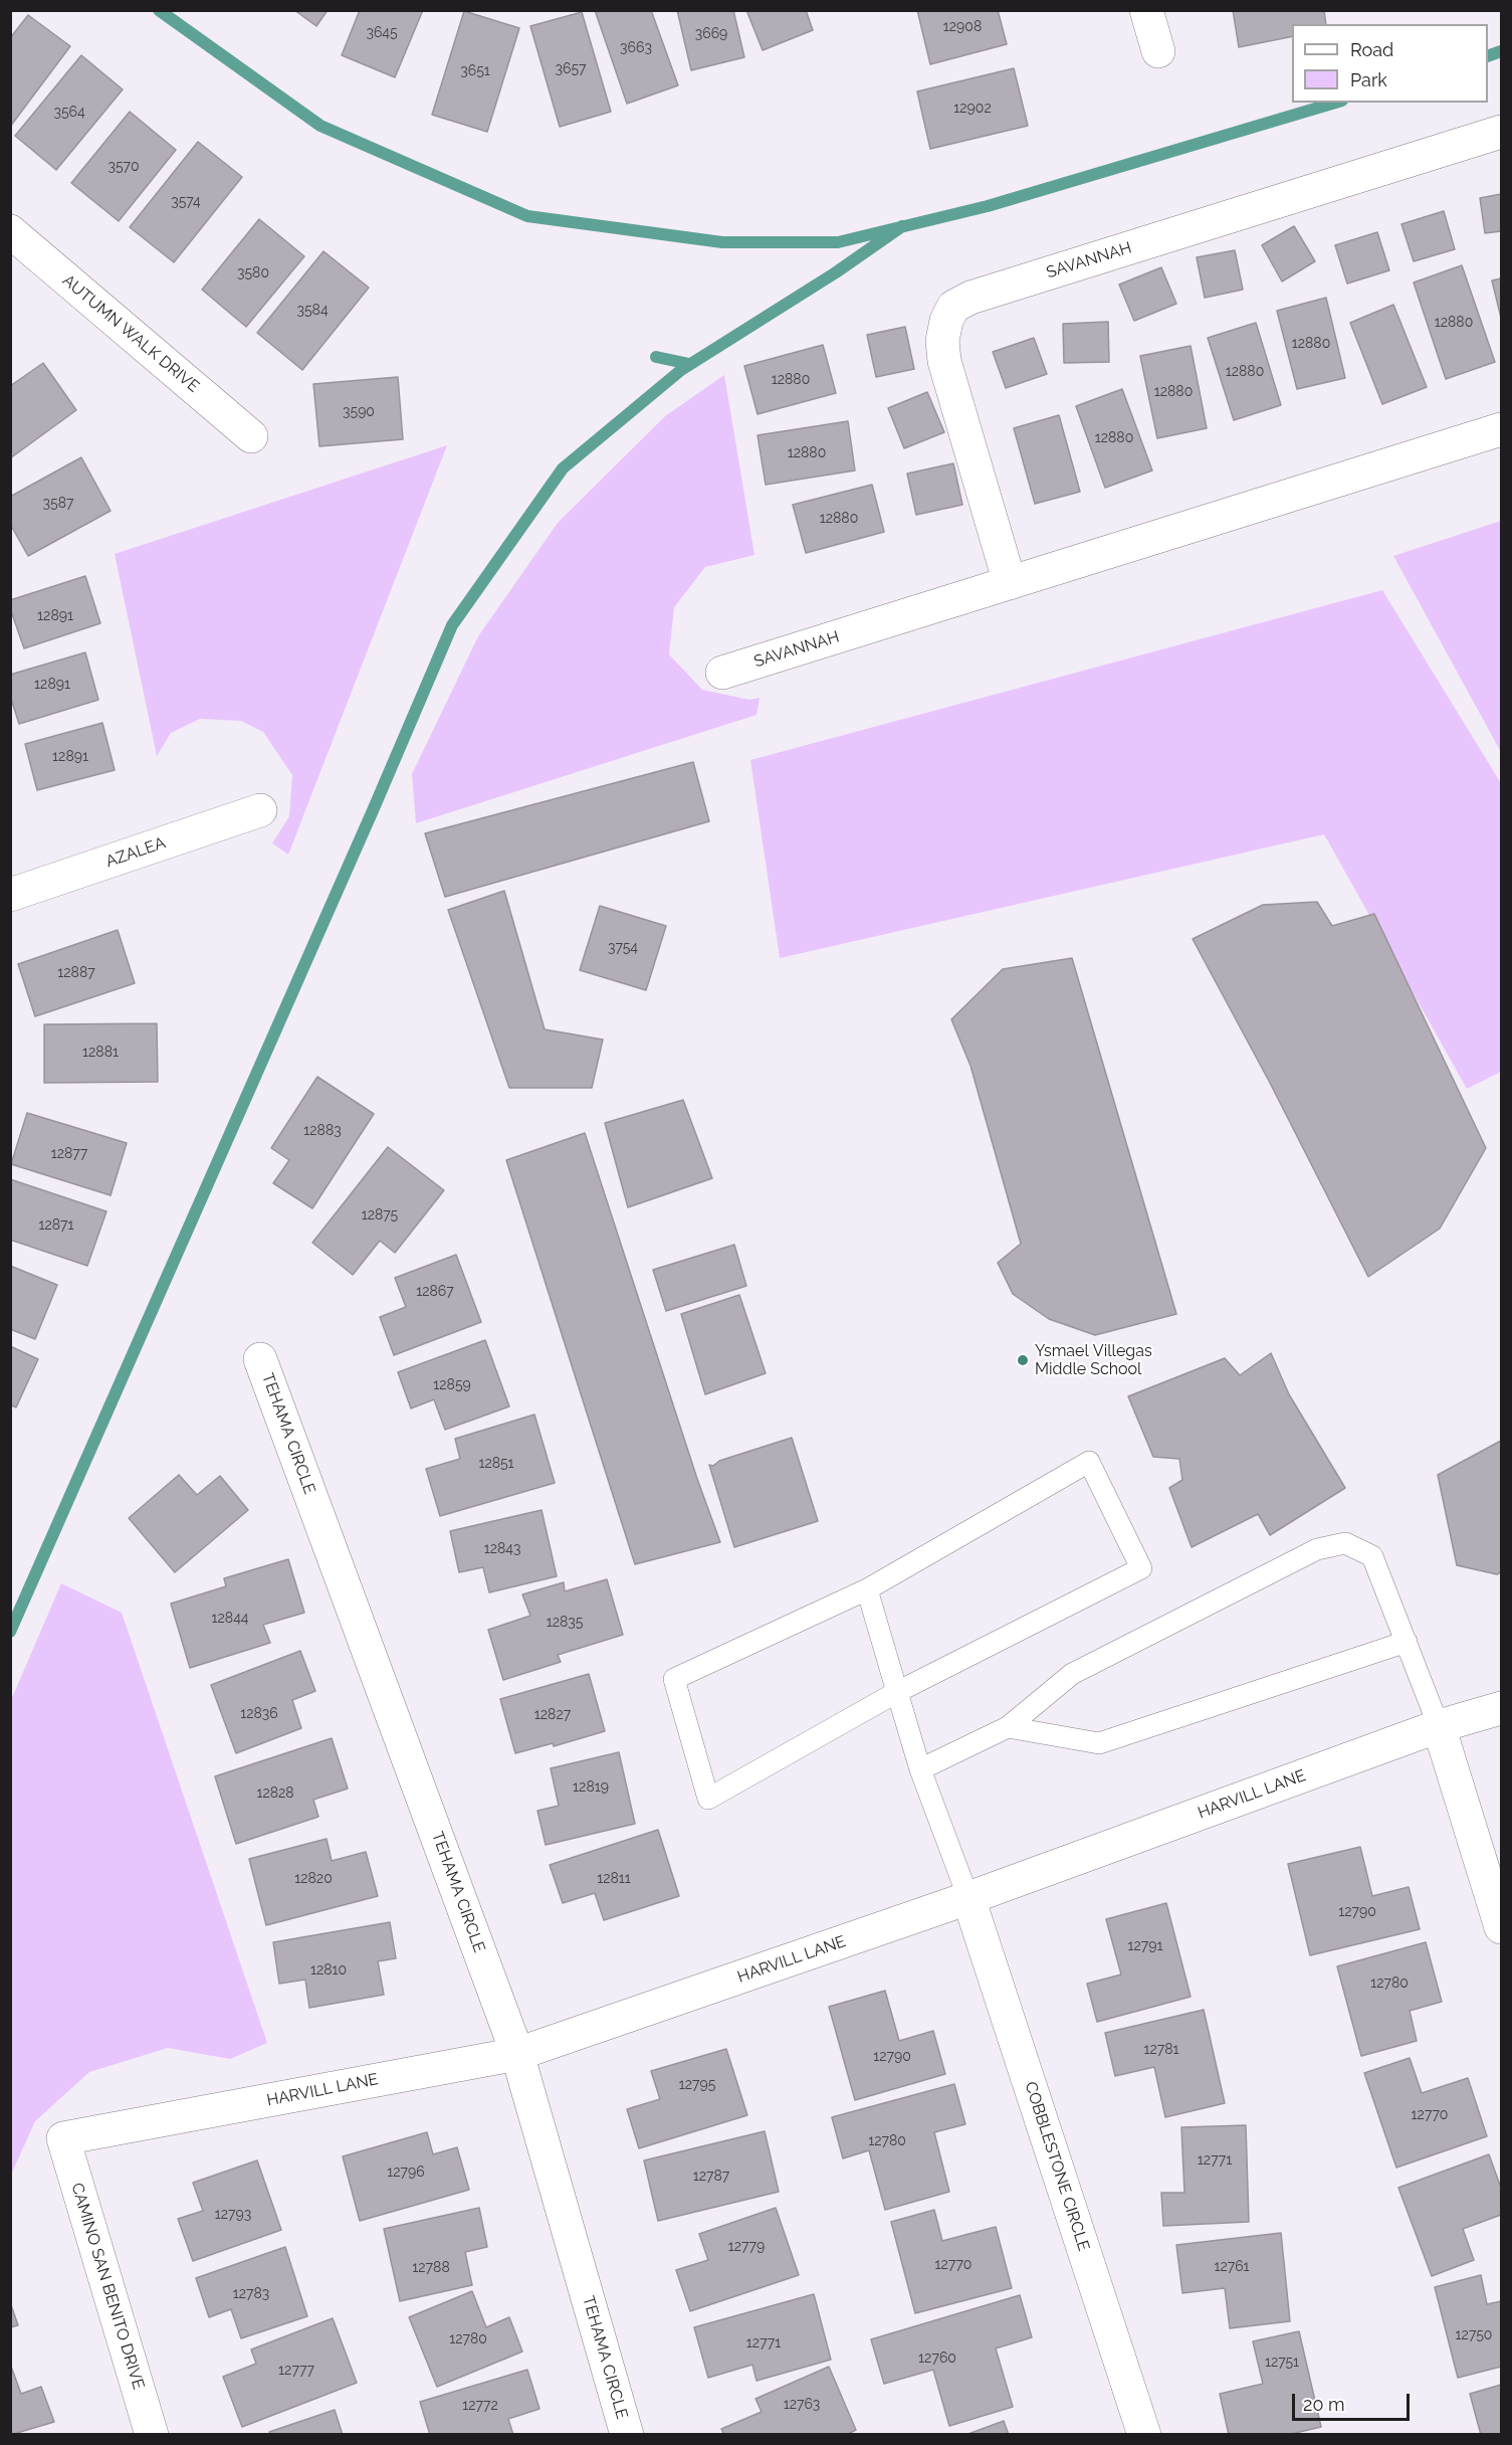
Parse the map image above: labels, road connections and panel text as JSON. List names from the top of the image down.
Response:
{
  "streets": {
    "street": [
      "SAVANNAH",
      "AUTUMN WALK DRIVE",
      "AZALEA",
      "TEHAMA CIRCLE",
      "HARVILL LANE",
      "COBBLESTONE CIRCLE",
      "CAMINO SAN BENITO DRIVE"
    ]
  },
  "crossings": [
    ["TEHAMA CIRCLE", "HARVILL LANE"],
    ["HARVILL LANE", "COBBLESTONE CIRCLE"],
    ["HARVILL LANE", "CAMINO SAN BENITO DRIVE"]
  ],
  "places": ["Ysmael Villegas Middle School"],
  "house_numbers": [
    "12908",
    "3645",
    "3669",
    "3663",
    "3657",
    "3651",
    "12902",
    "3564",
    "3570",
    "3574",
    "3580",
    "3584",
    "12880",
    "12880",
    "12880",
    "12880",
    "12880",
    "3590",
    "12880",
    "12880",
    "3587",
    "12880",
    "12891",
    "12891",
    "12891",
    "3754",
    "12887",
    "12881",
    "12883",
    "12877",
    "12875",
    "12871",
    "12867",
    "12859",
    "12851",
    "12843",
    "12844",
    "12835",
    "12836",
    "12827",
    "12819",
    "12828",
    "12820",
    "12811",
    "12790",
    "12791",
    "12810",
    "12780",
    "12781",
    "12790",
    "12795",
    "12770",
    "12780",
    "12771",
    "12796",
    "12787",
    "12793",
    "12779",
    "12770",
    "12761",
    "12788",
    "12783",
    "12750",
    "12780",
    "12771",
    "12760",
    "12751",
    "12777",
    "12763",
    "12772"
  ],
  "legend": ["Road", "Park"],
  "scale_bar": "20 m"
}
